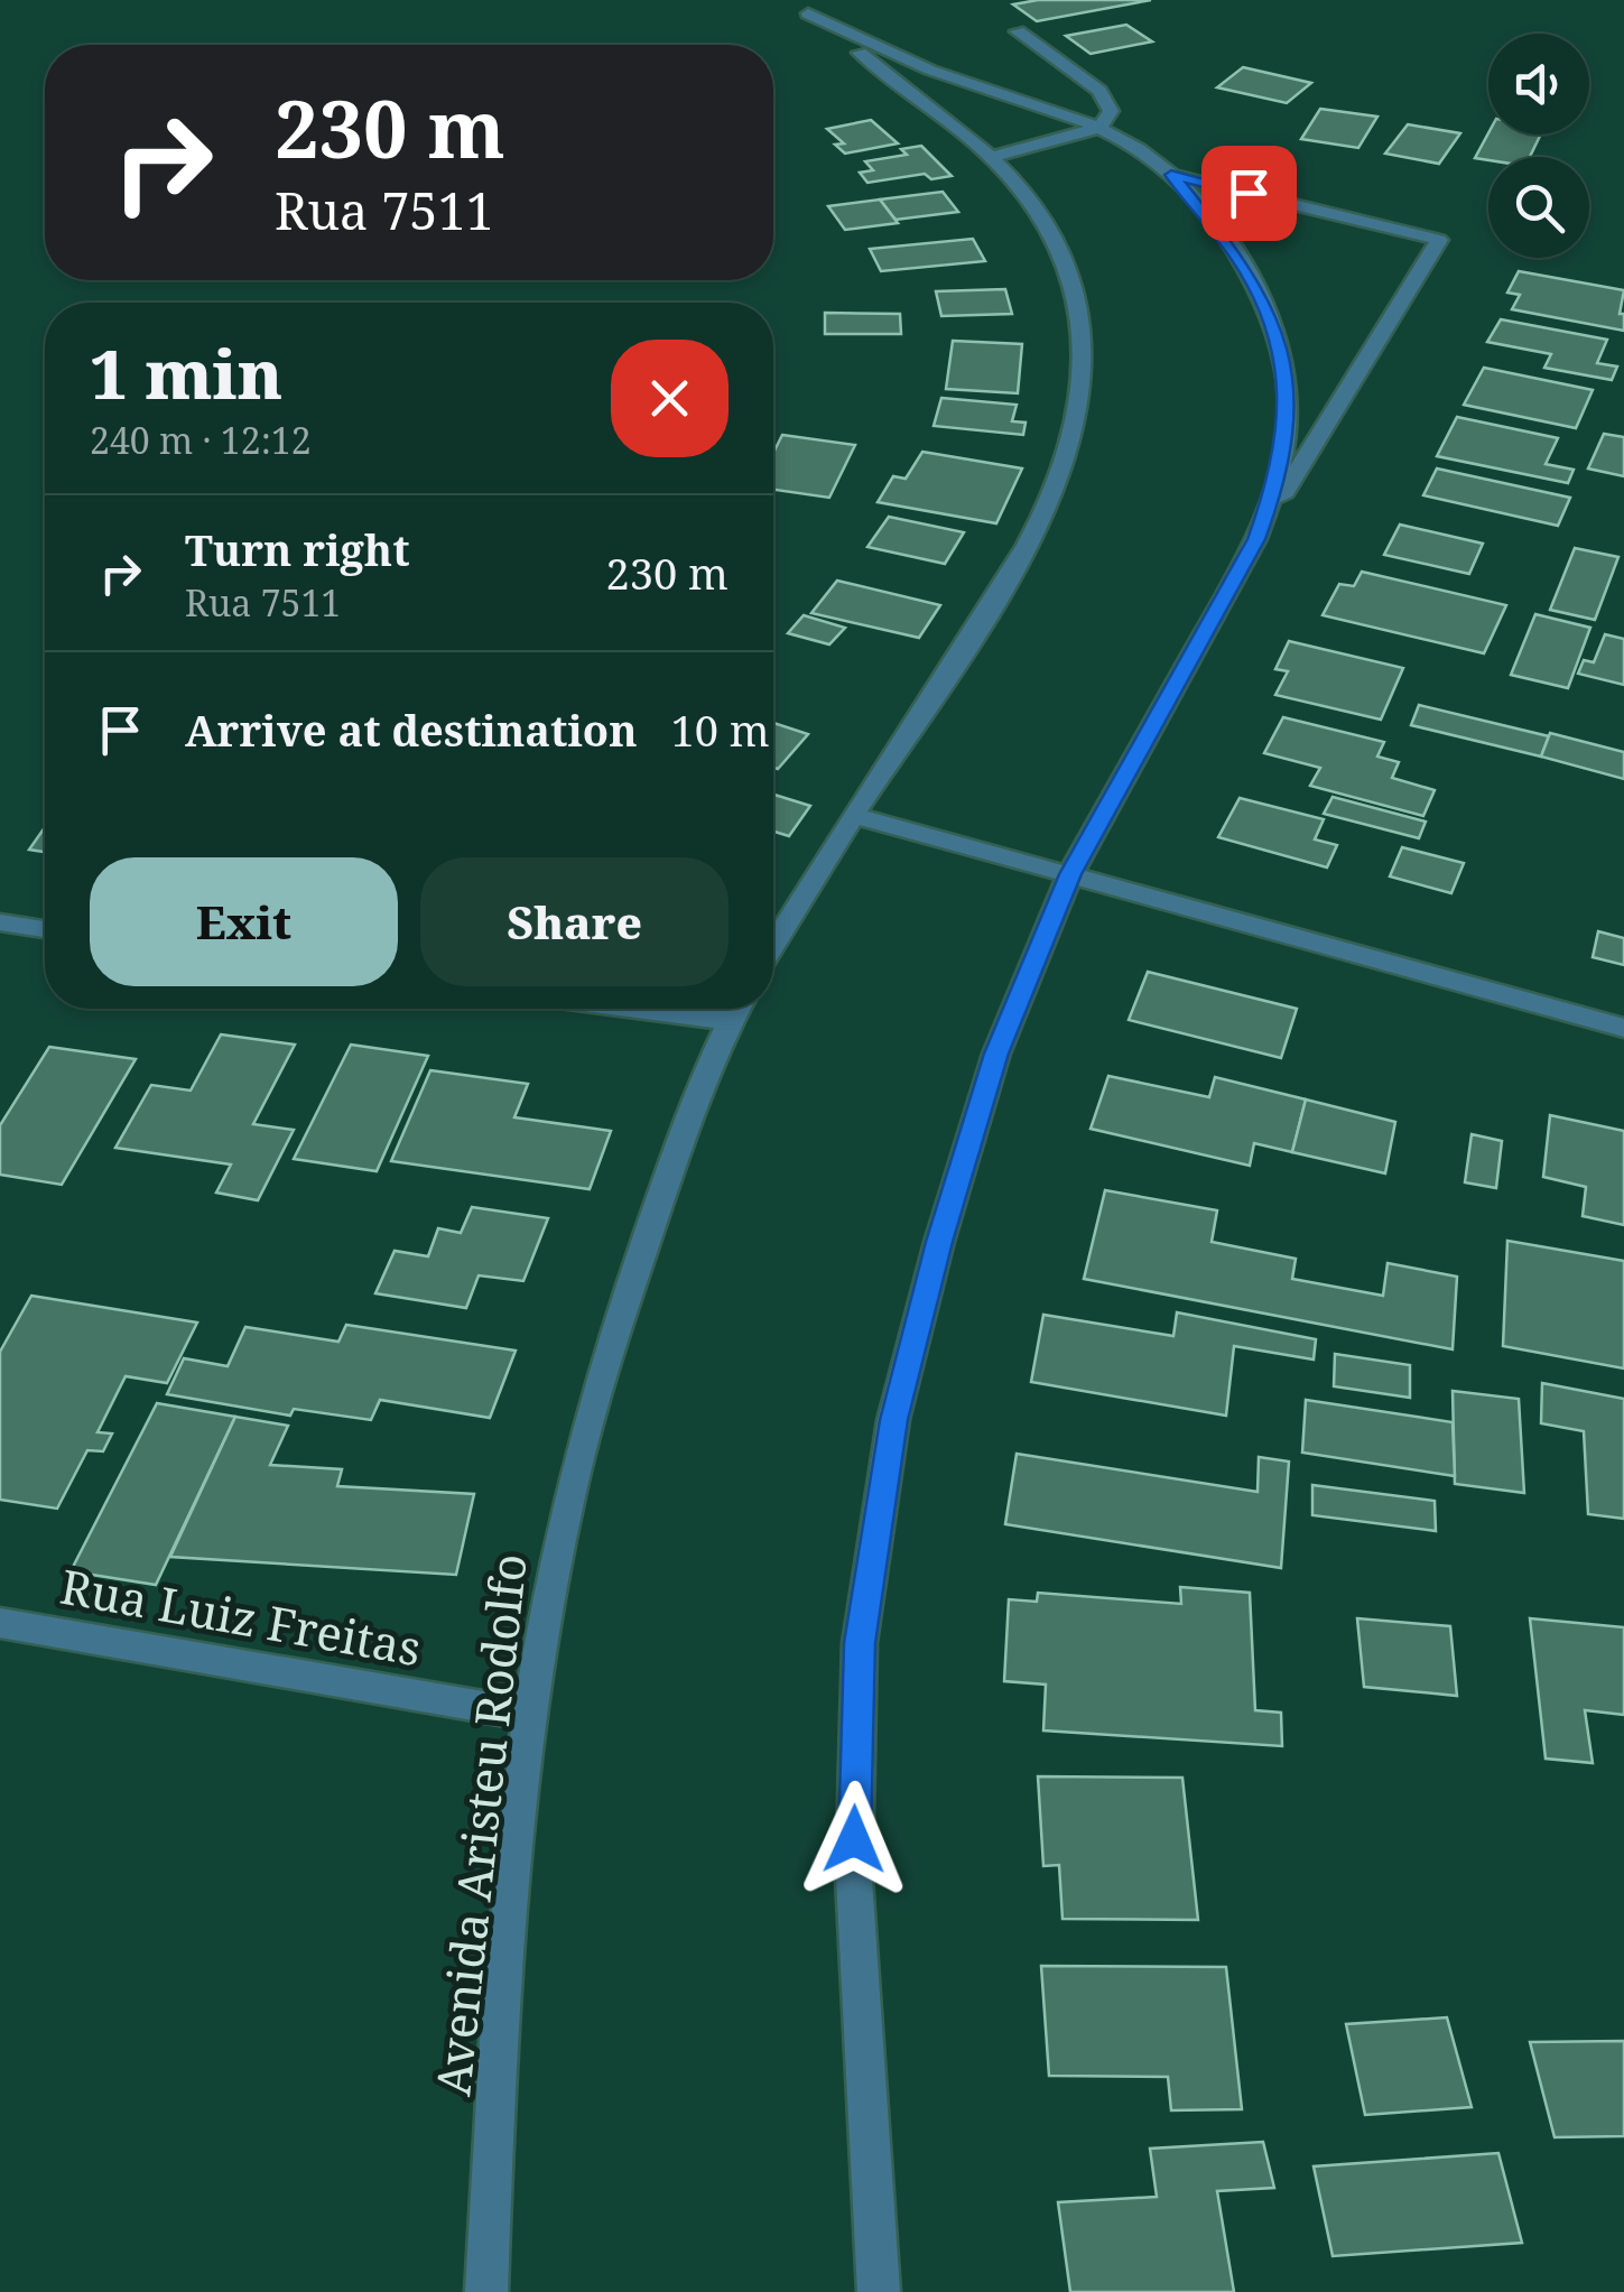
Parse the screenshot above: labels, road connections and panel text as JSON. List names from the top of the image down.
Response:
{
  "streets": {
    "street": ["Rua Luiz Freitas", "Avenida Aristeu Rodolfo"]
  },
  "crossings": [
    ["Rua Luiz Freitas", "Avenida Aristeu Rodolfo"]
  ],
  "page": {
    "turn": ["230 m", "Rua 7511"],
    "heading": ["1 min", "240 m · 12:12"],
    "list": [
      {
        "name": "Turn right",
        "note": "Rua 7511",
        "value": "230 m"
      },
      {
        "name": "Arrive at destination",
        "value": "10 m"
      }
    ],
    "buttons": ["Exit", "Share"]
  }
}
